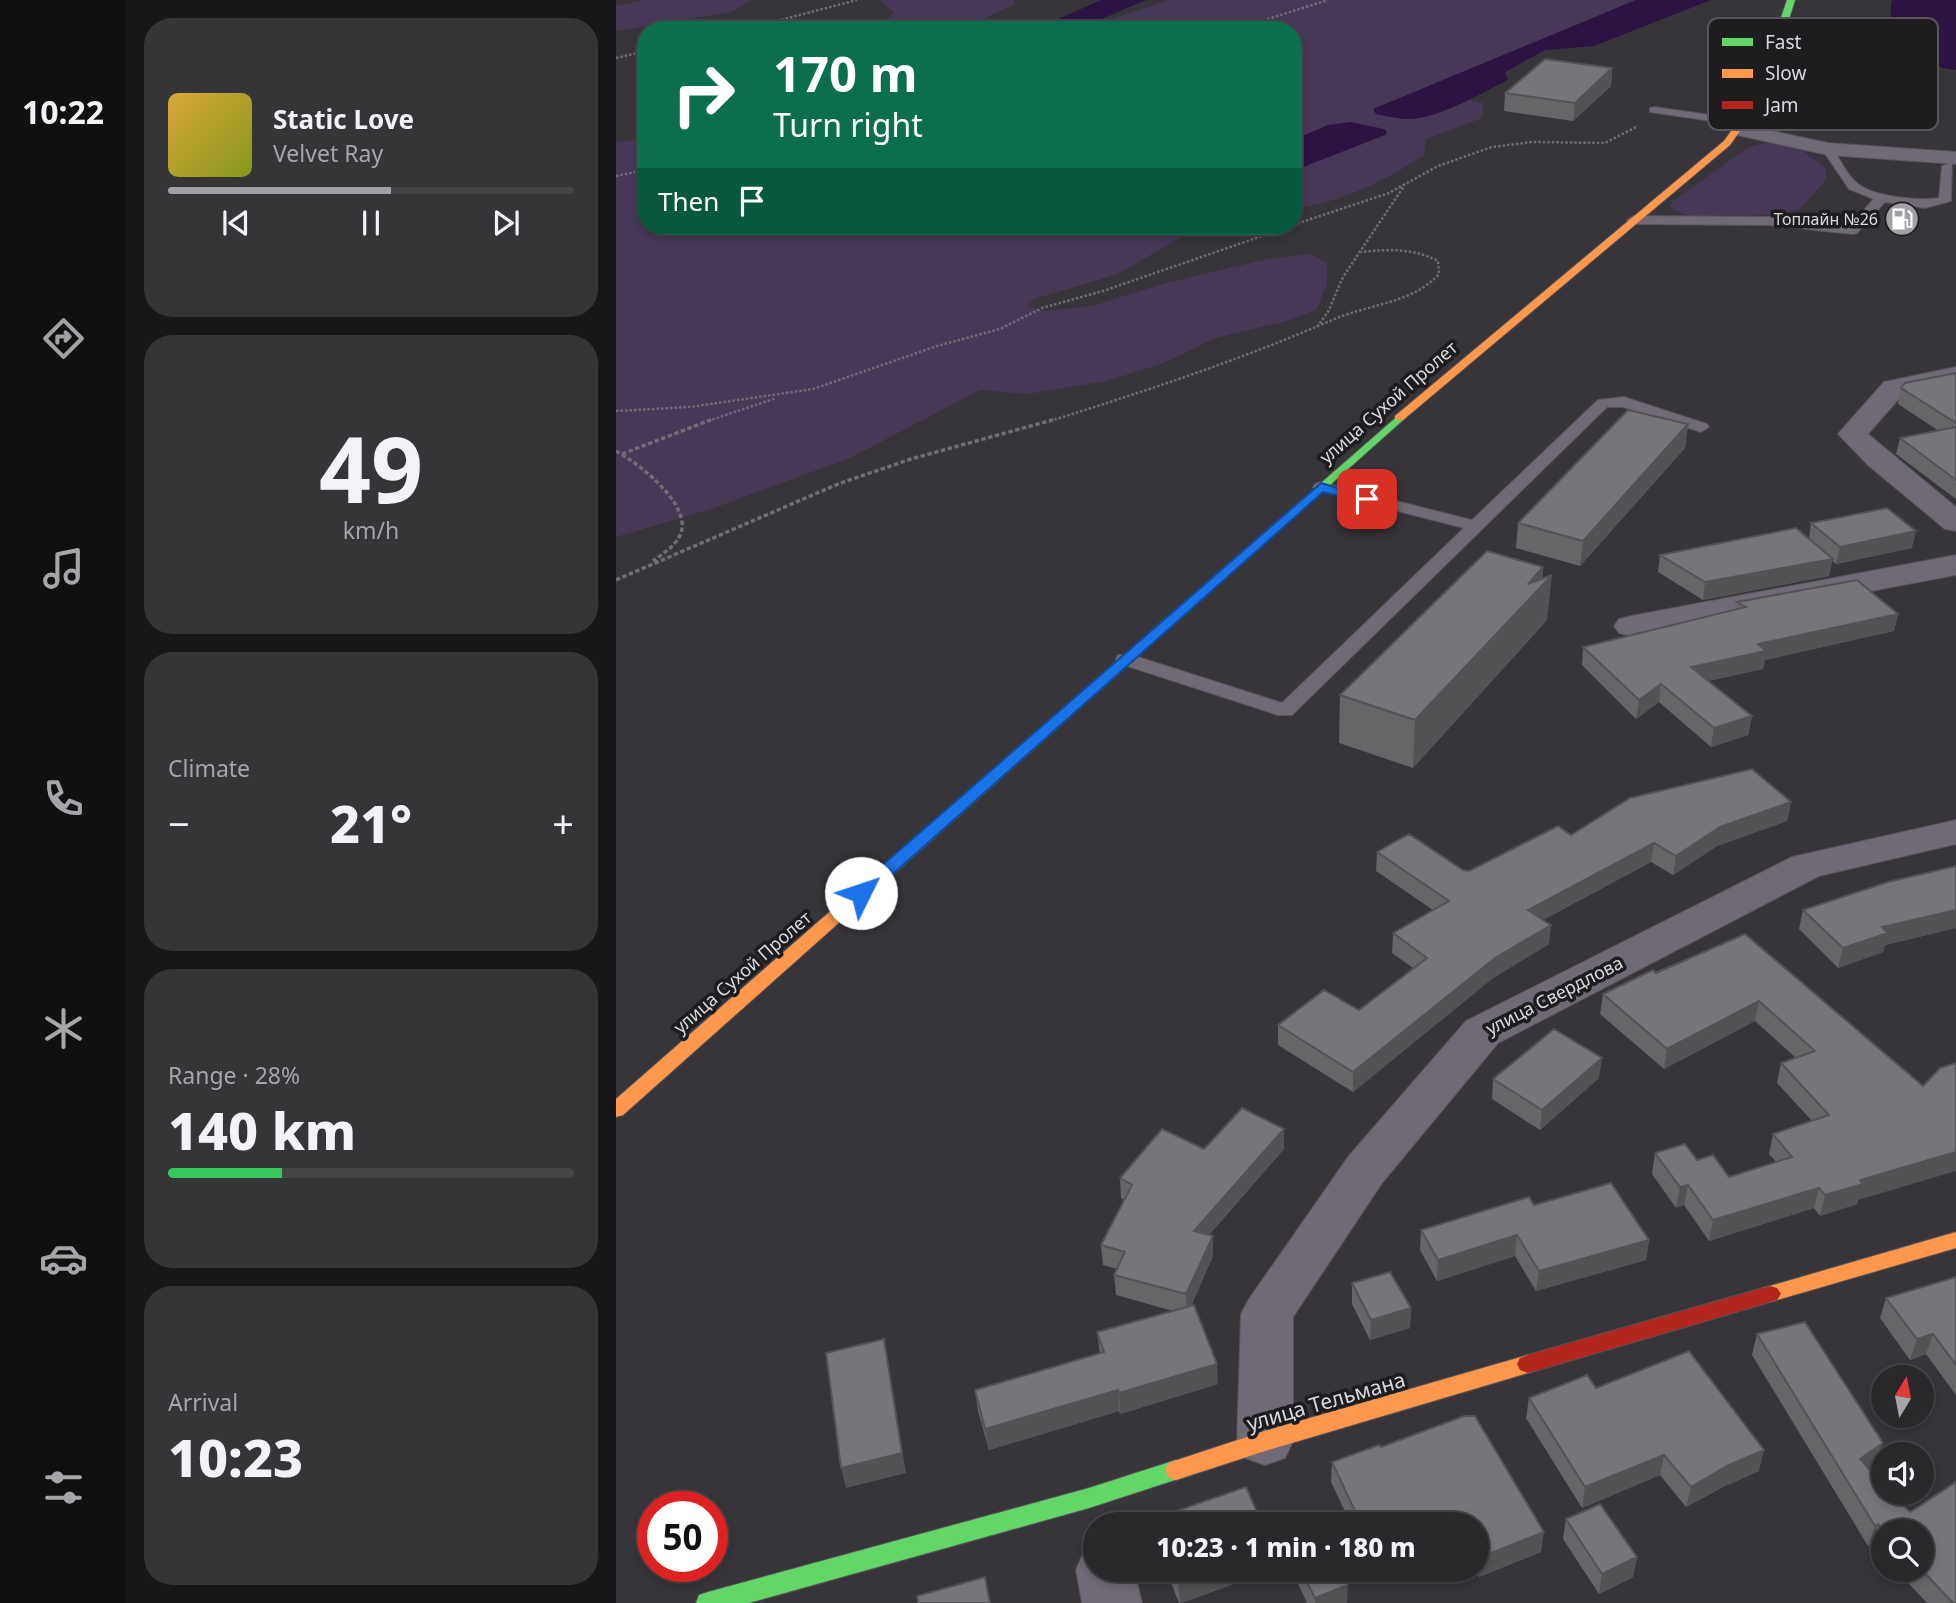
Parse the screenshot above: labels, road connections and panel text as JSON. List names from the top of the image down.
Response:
{
  "streets": {
    "main road": ["улица Сухой Пролет", "улица Тельмана"],
    "street": ["улица Свердлова"]
  },
  "crossings": [
    ["улица Свердлова", "улица Тельмана"]
  ],
  "places": {
    "fuel station": ["Топлайн №26"]
  },
  "legend": ["Fast", "Slow", "Jam"],
  "north": "top",
  "page": {
    "tabs": "10:22",
    "turn": ["170 m", "Turn right"],
    "song": ["Static Love", "Velvet Ray"],
    "then": "Then",
    "tile": [
      ["49", "km/h"],
      "Climate",
      ["Range · 28%", "140 km"],
      ["Arrival", "10:23"]
    ],
    "heat": ["−", "21°", "+"],
    "limit": "50",
    "trip": "10:23 · 1 min · 180 m"
  }
}
